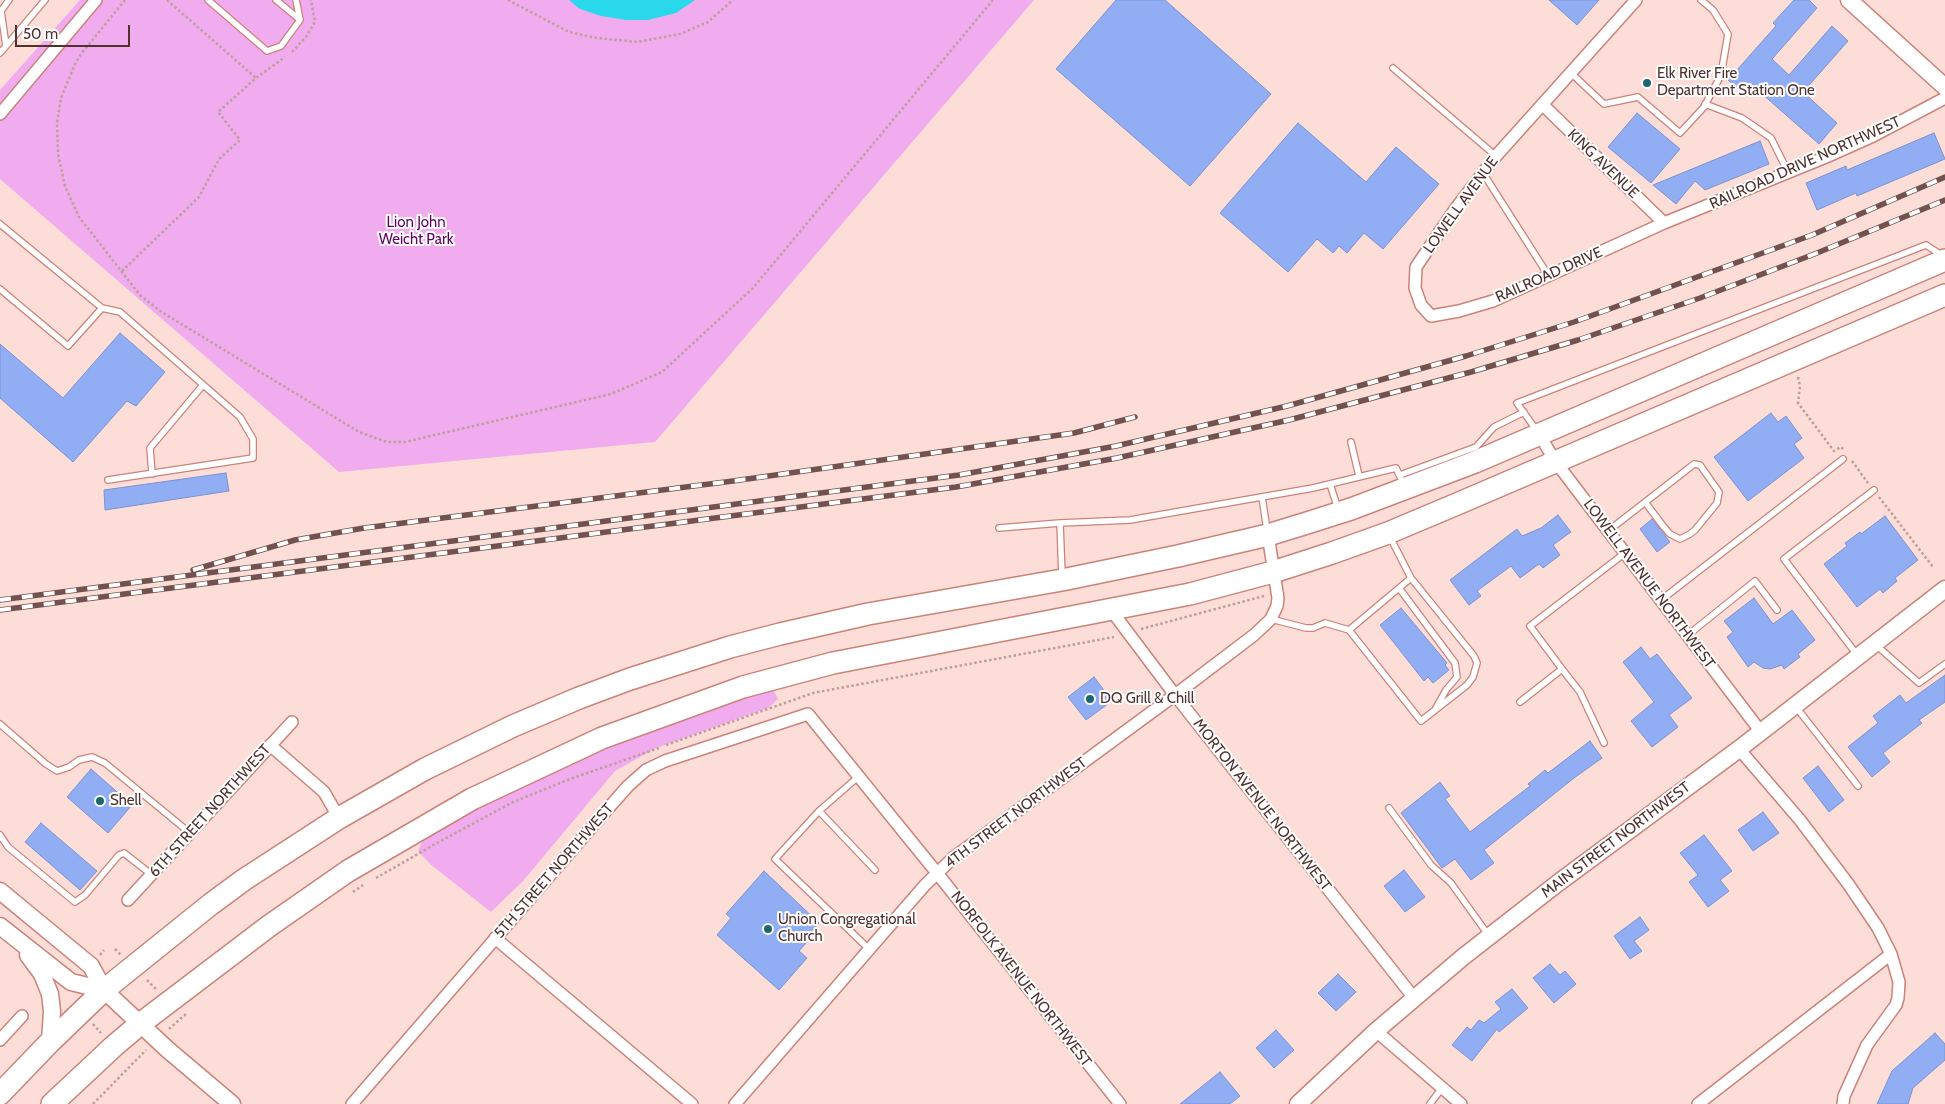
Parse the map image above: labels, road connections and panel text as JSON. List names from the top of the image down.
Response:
{
  "streets": {
    "street": [
      "RAILROAD DRIVE NORTHWEST",
      "KING AVENUE",
      "LOWELL AVENUE",
      "RAILROAD DRIVE",
      "LOWELL AVENUE NORTHWEST",
      "MORTON AVENUE NORTHWEST",
      "6TH STREET NORTHWEST",
      "4TH STREET NORTHWEST",
      "MAIN STREET NORTHWEST",
      "5TH STREET NORTHWEST",
      "NORFOLK AVENUE NORTHWEST"
    ]
  },
  "crossings": [
    ["RAILROAD DRIVE NORTHWEST", "KING AVENUE"],
    ["RAILROAD DRIVE NORTHWEST", "RAILROAD DRIVE"],
    ["KING AVENUE", "LOWELL AVENUE"],
    ["KING AVENUE", "RAILROAD DRIVE"],
    ["LOWELL AVENUE", "RAILROAD DRIVE"],
    ["LOWELL AVENUE NORTHWEST", "MAIN STREET NORTHWEST"],
    ["MORTON AVENUE NORTHWEST", "4TH STREET NORTHWEST"],
    ["MORTON AVENUE NORTHWEST", "MAIN STREET NORTHWEST"],
    ["4TH STREET NORTHWEST", "NORFOLK AVENUE NORTHWEST"],
    ["5TH STREET NORTHWEST", "NORFOLK AVENUE NORTHWEST"]
  ],
  "parks": ["Lion John Weicht Park"],
  "places": [
    "Elk River Fire Department Station One",
    "DQ Grill & Chill",
    "Shell",
    "Union Congregational Church"
  ],
  "scale_bar": "50 m"
}
